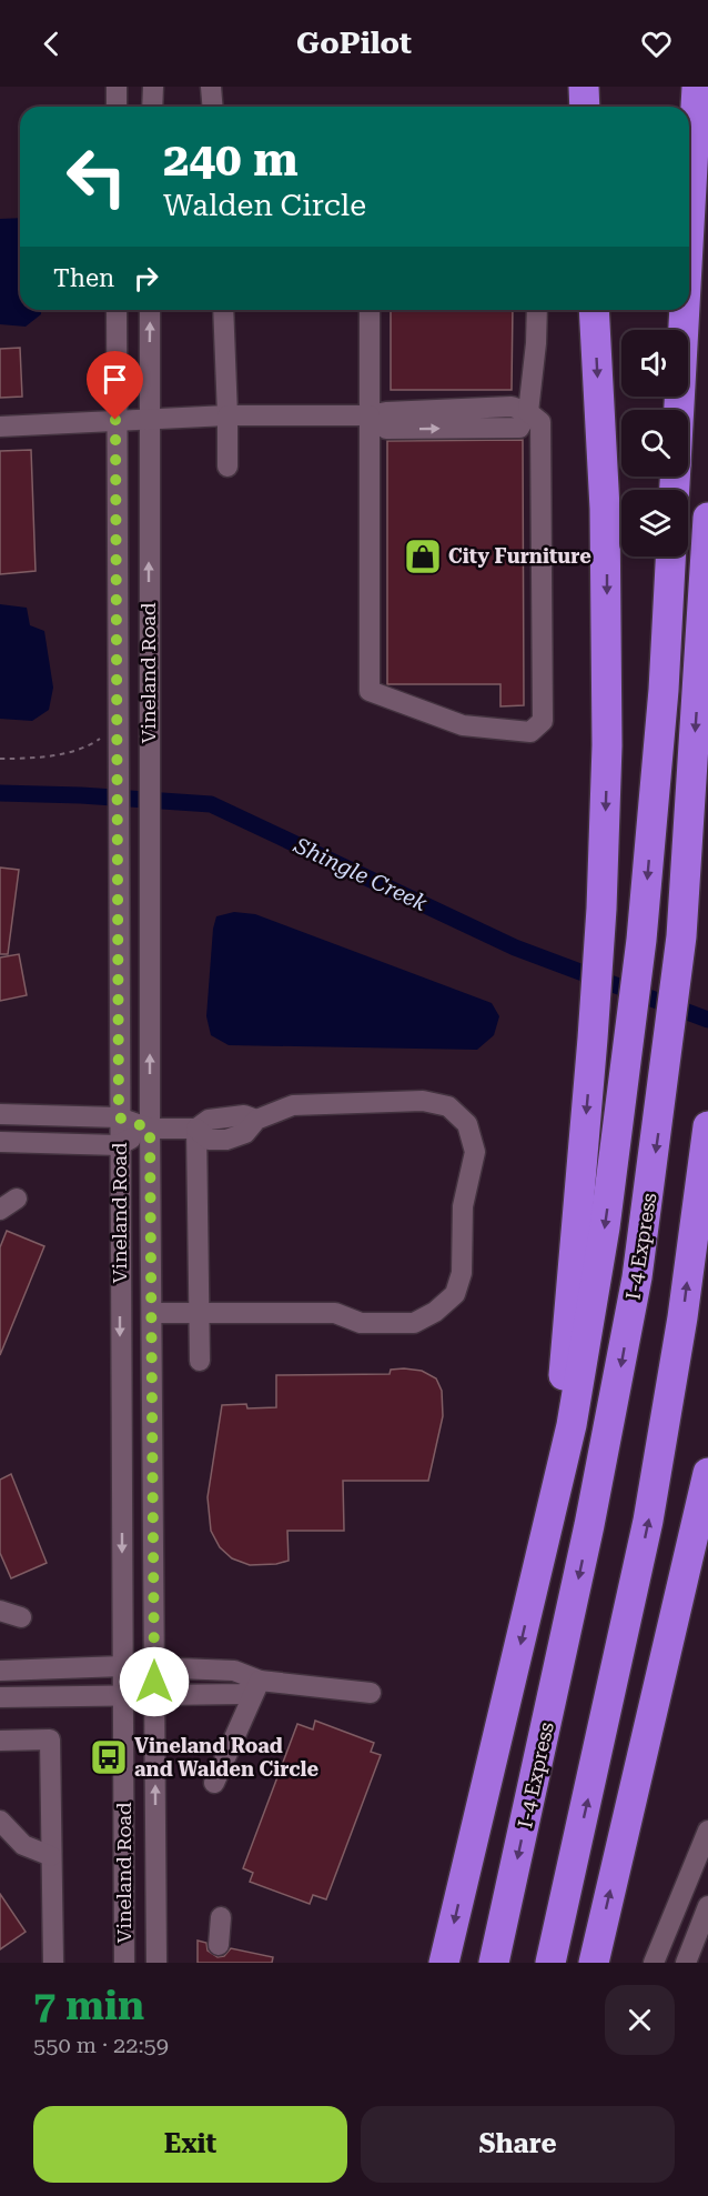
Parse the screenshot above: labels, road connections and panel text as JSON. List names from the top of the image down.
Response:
{
  "streets": {
    "highway": ["I-4 Express"],
    "street": ["Vineland Road"]
  },
  "water": ["Shingle Creek"],
  "places": {
    "shop": ["City Furniture"],
    "bus stop": ["Vineland Road and Walden Circle"]
  },
  "page": {
    "header": "GoPilot",
    "turn": ["240 m", "Walden Circle"],
    "then": "Then",
    "heading": ["7 min", "550 m · 22:59"],
    "buttons": ["Exit", "Share"]
  }
}
